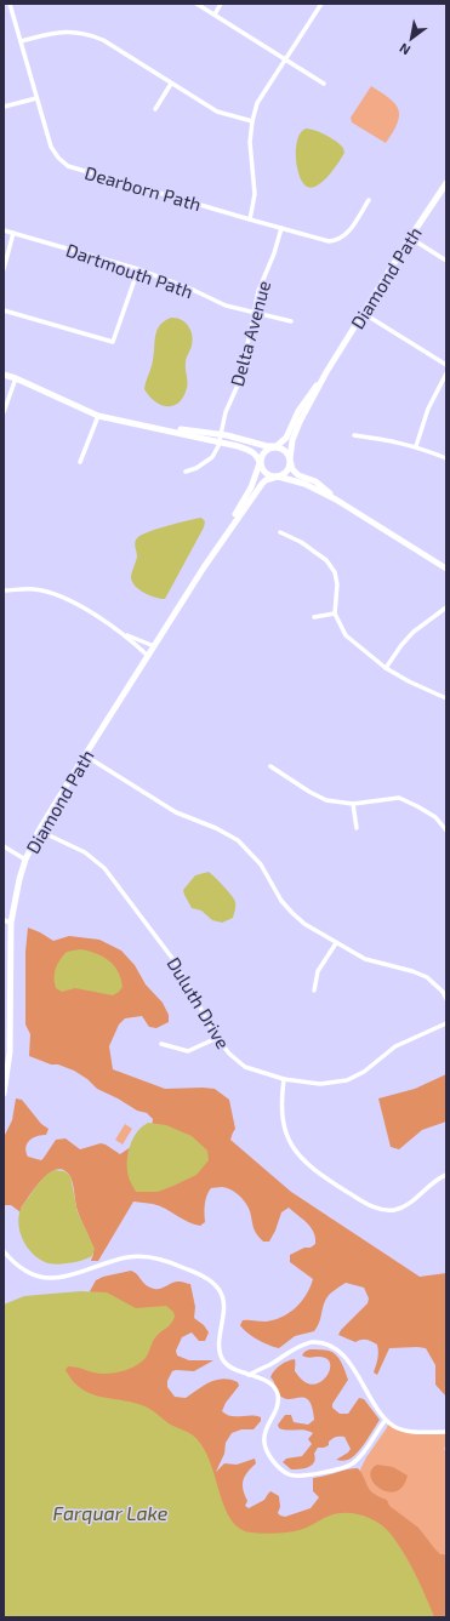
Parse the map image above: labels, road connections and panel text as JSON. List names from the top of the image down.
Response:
{
  "streets": {
    "street": [
      "Dearborn Path",
      "Dartmouth Path",
      "Diamond Path",
      "Delta Avenue",
      "Duluth Drive"
    ]
  },
  "crossings": [
    ["Dearborn Path", "Delta Avenue"],
    ["Dartmouth Path", "Delta Avenue"],
    ["Diamond Path", "Duluth Drive"]
  ],
  "water": ["Farquar Lake"],
  "north": "bottom left"
}
